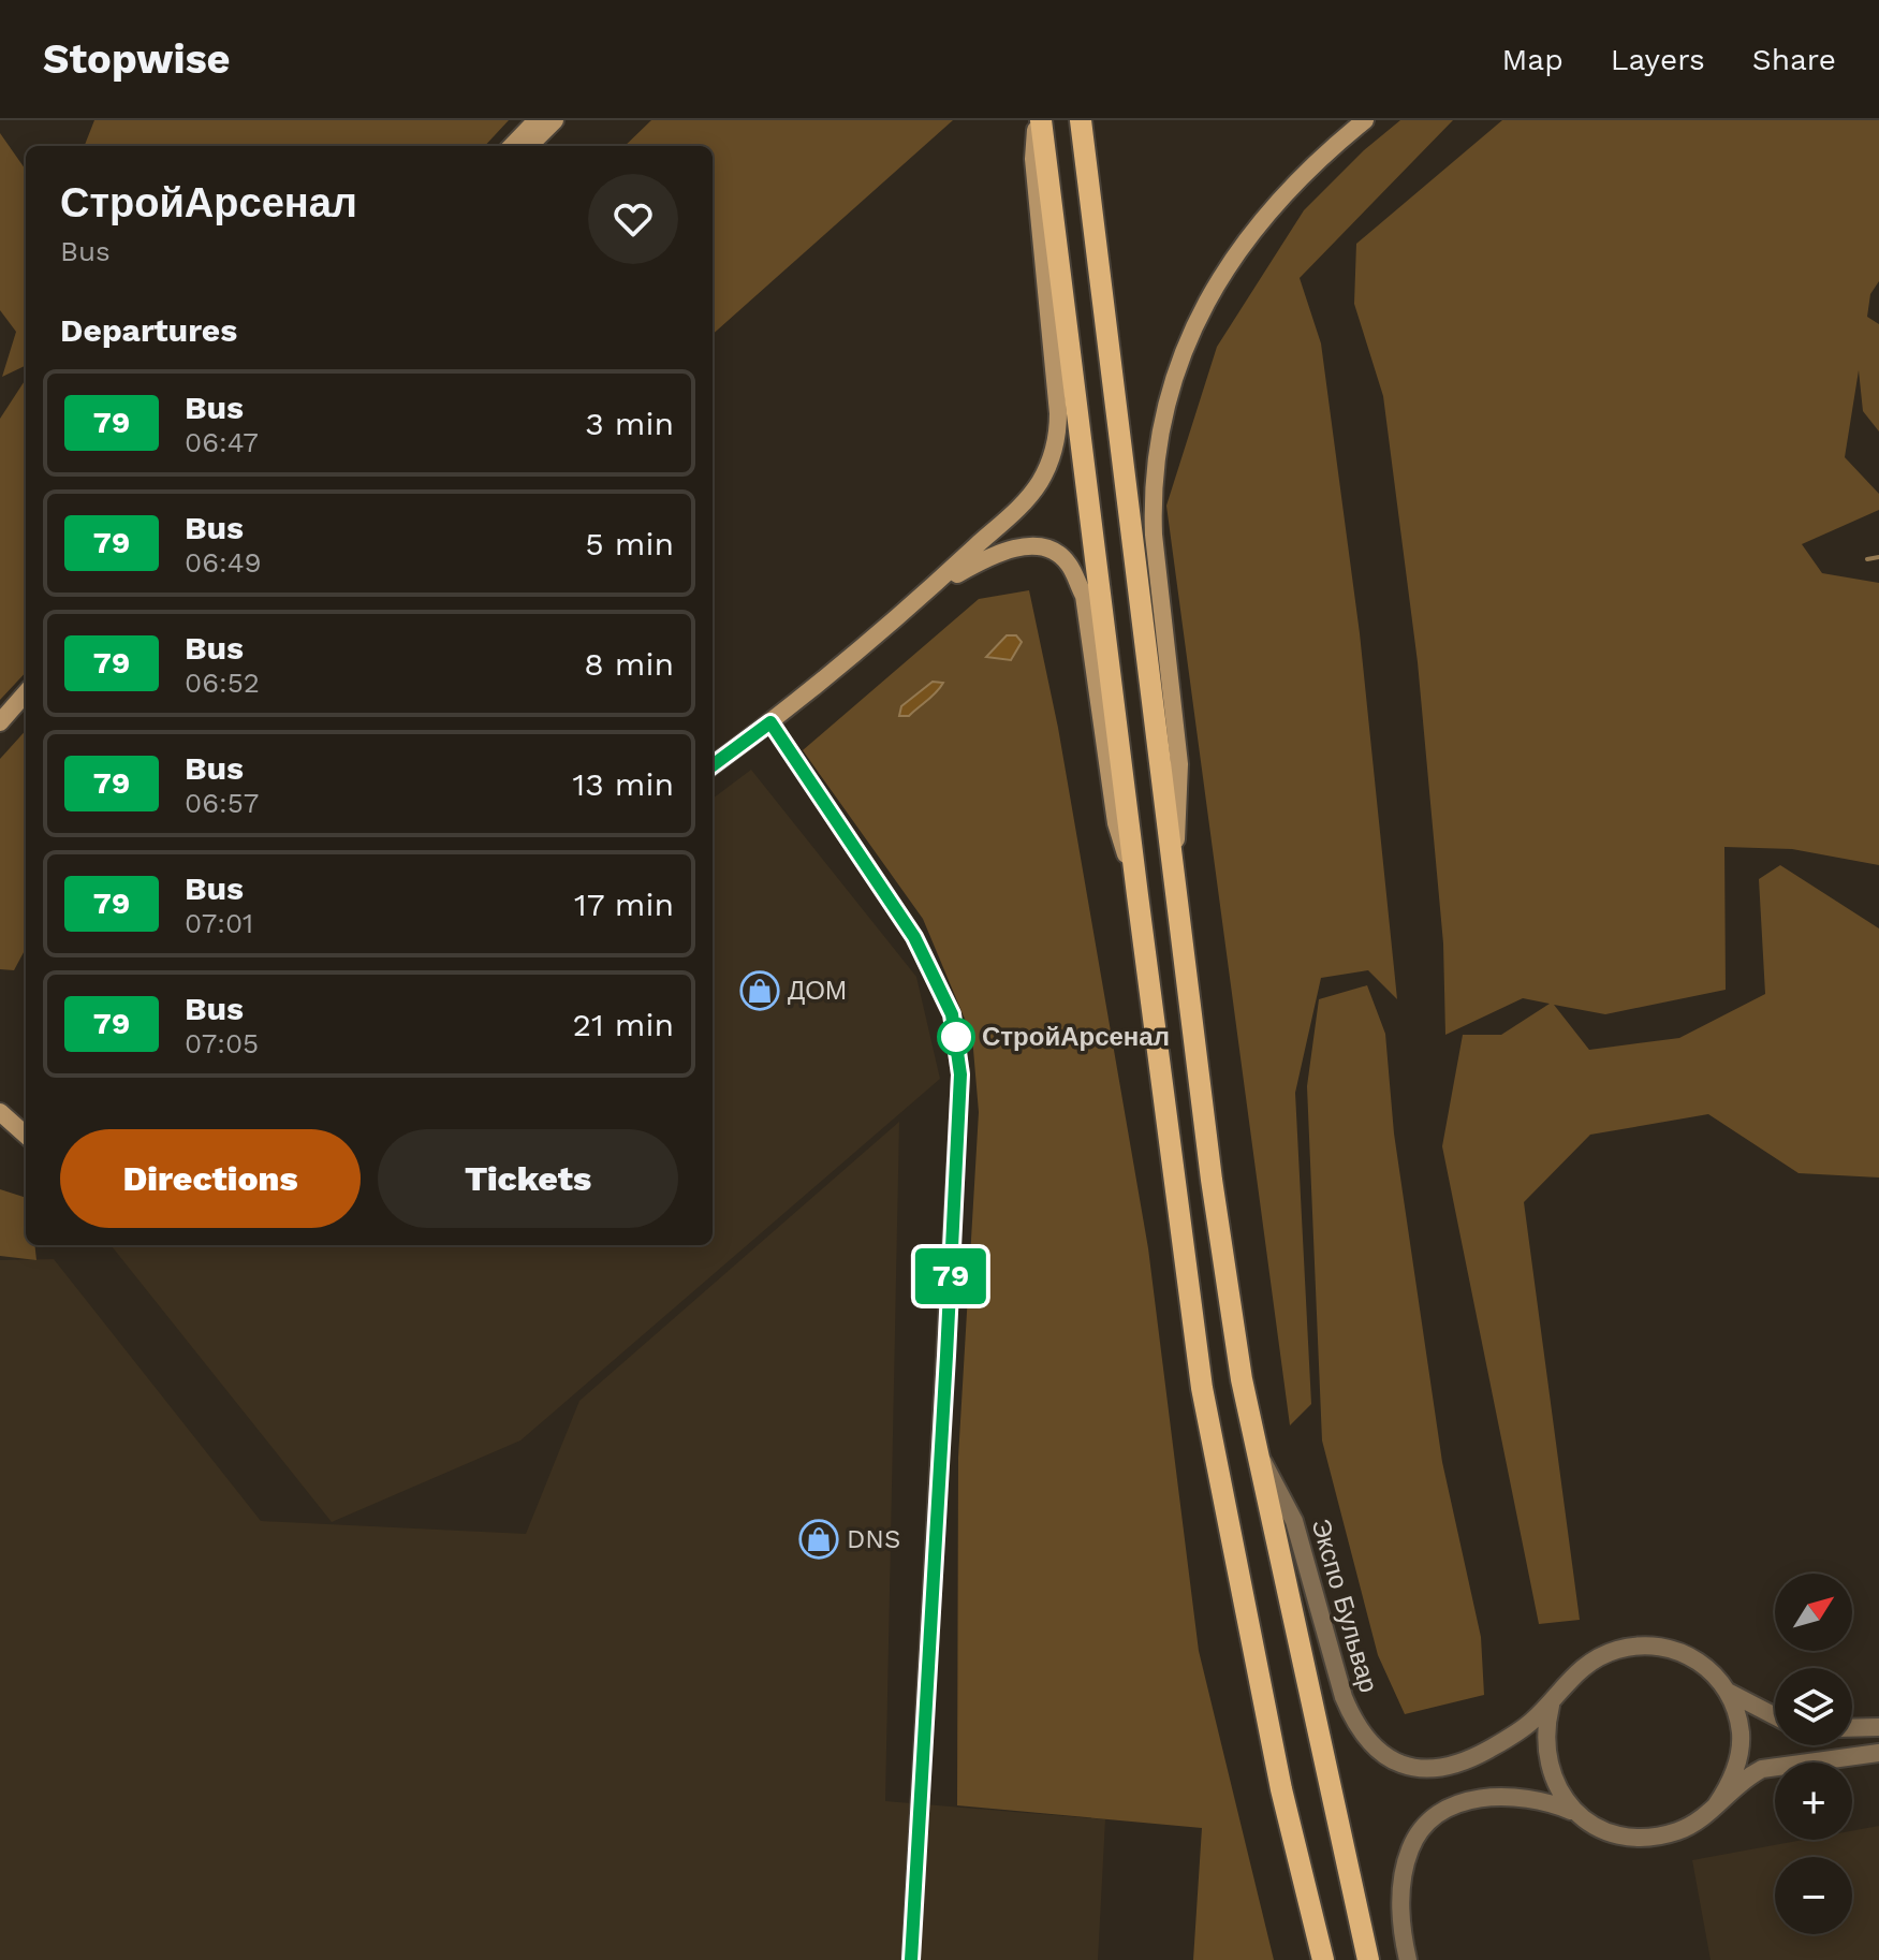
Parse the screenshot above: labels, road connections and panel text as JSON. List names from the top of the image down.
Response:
{
  "streets": {
    "street": ["Экспо Бульвар"]
  },
  "places": {
    "shop": ["ДОМ", "DNS"],
    "other": ["СтройАрсенал"]
  },
  "lines": ["bus line 79"],
  "north": "top right",
  "page": {
    "header": "Stopwise",
    "nav": ["Map", "Layers", "Share"],
    "on_map": "79",
    "heading": [
      ["СтройАрсенал", "Bus"],
      "Departures"
    ],
    "list": [
      {
        "mark": "79",
        "name": "Bus",
        "note": "06:47",
        "value": "3 min"
      },
      {
        "mark": "79",
        "name": "Bus",
        "note": "06:49",
        "value": "5 min"
      },
      {
        "mark": "79",
        "name": "Bus",
        "note": "06:52",
        "value": "8 min"
      },
      {
        "mark": "79",
        "name": "Bus",
        "note": "06:57",
        "value": "13 min"
      },
      {
        "mark": "79",
        "name": "Bus",
        "note": "07:01",
        "value": "17 min"
      },
      {
        "mark": "79",
        "name": "Bus",
        "note": "07:05",
        "value": "21 min"
      }
    ],
    "buttons": ["Directions", "Tickets"],
    "map_buttons": ["+", "−"]
  }
}
